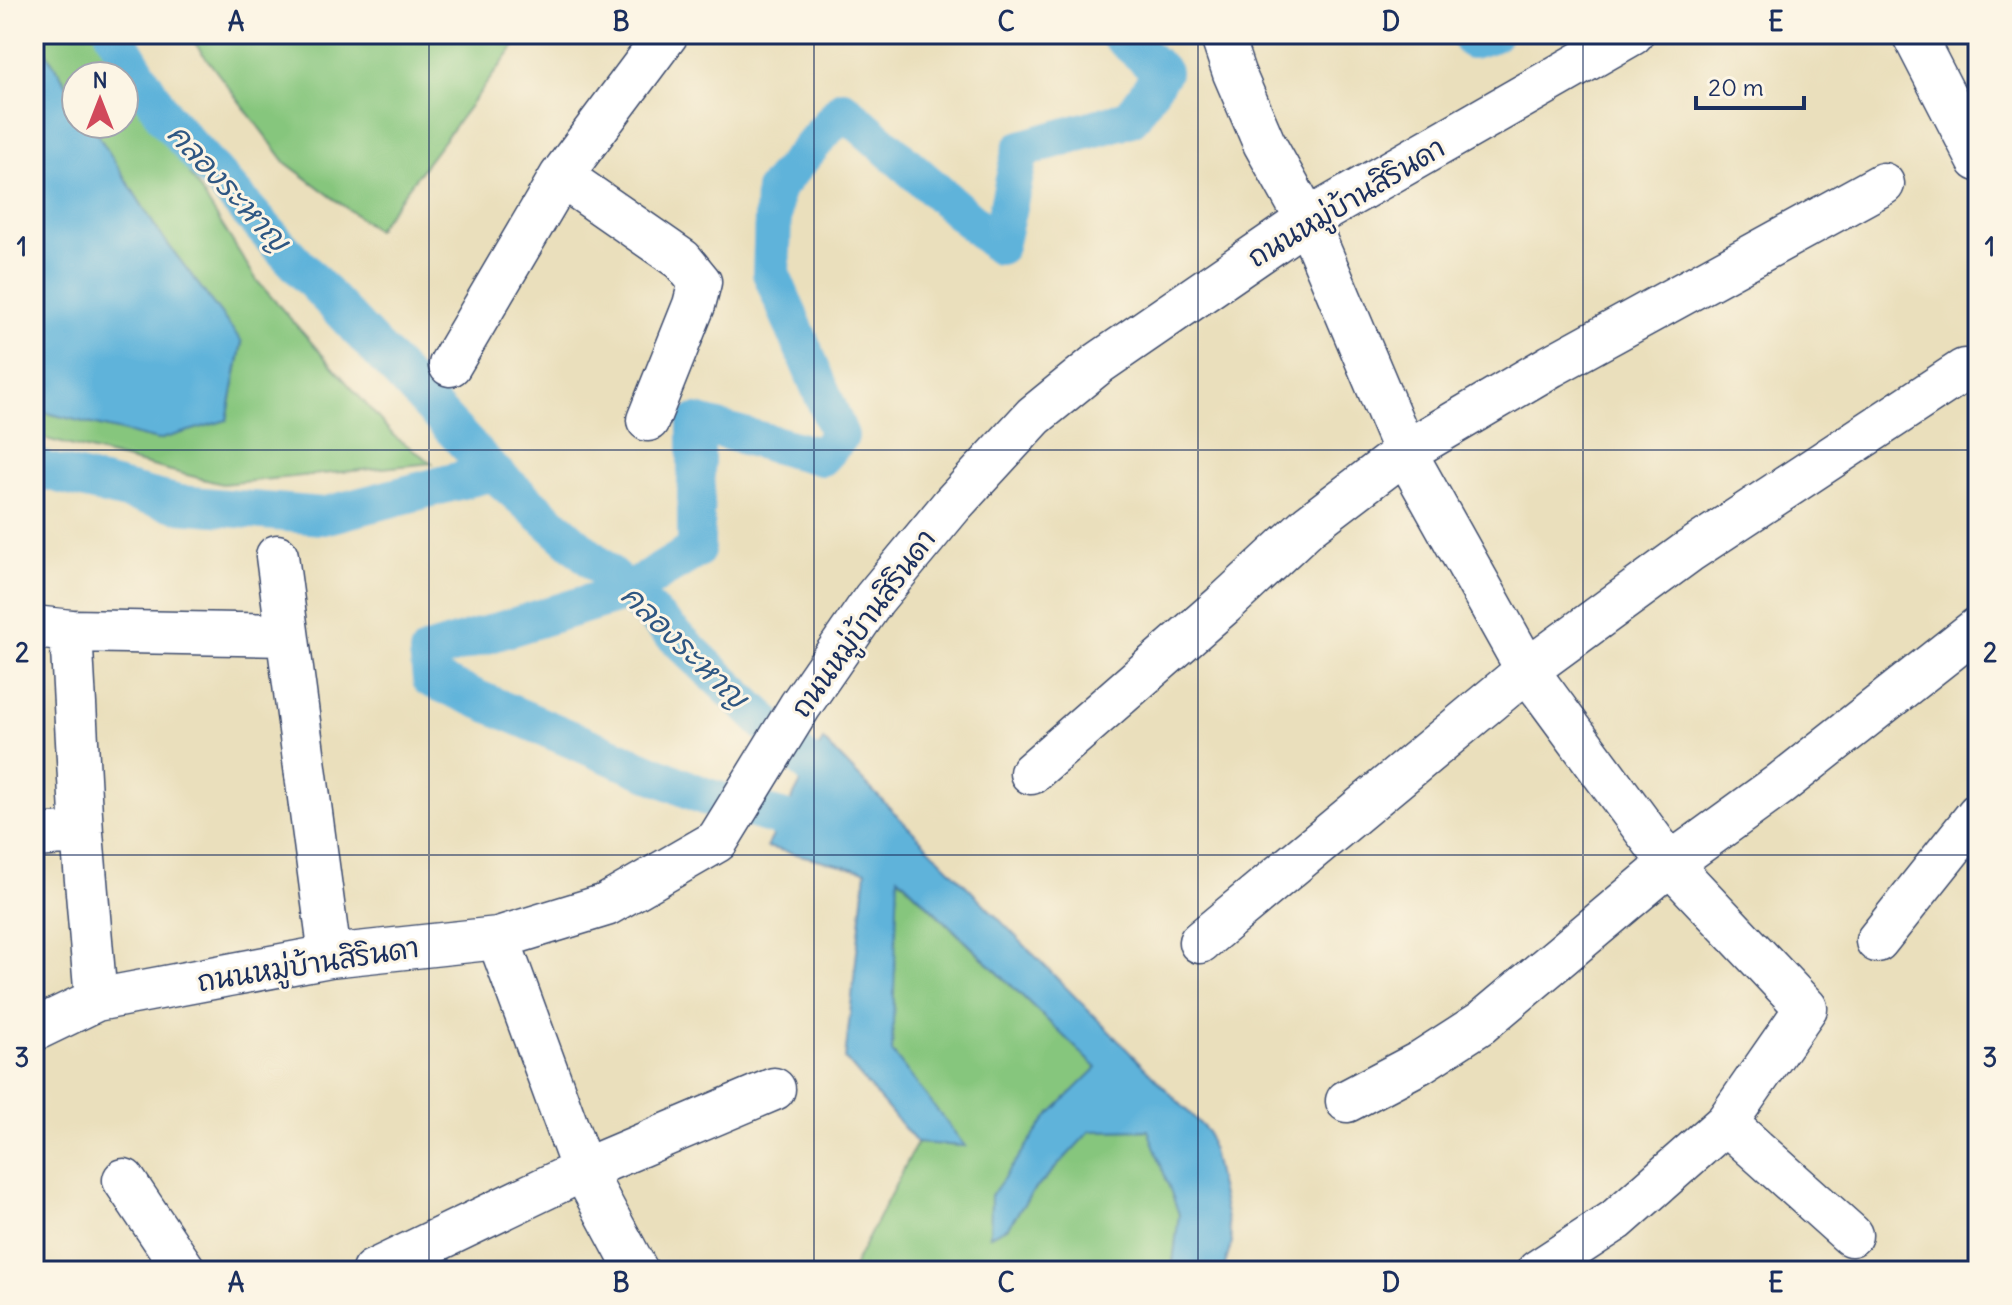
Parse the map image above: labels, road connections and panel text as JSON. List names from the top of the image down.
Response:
{
  "streets": {
    "street": ["ถนนหมู่บ้านสิรินดา"]
  },
  "water": ["คลองระหาญ"],
  "scale_bar": "20 m",
  "north": "top",
  "grid": {
    "columns": [
      "A",
      "B",
      "C",
      "D",
      "E"
    ],
    "rows": ["1", "2", "3"]
  }
}
